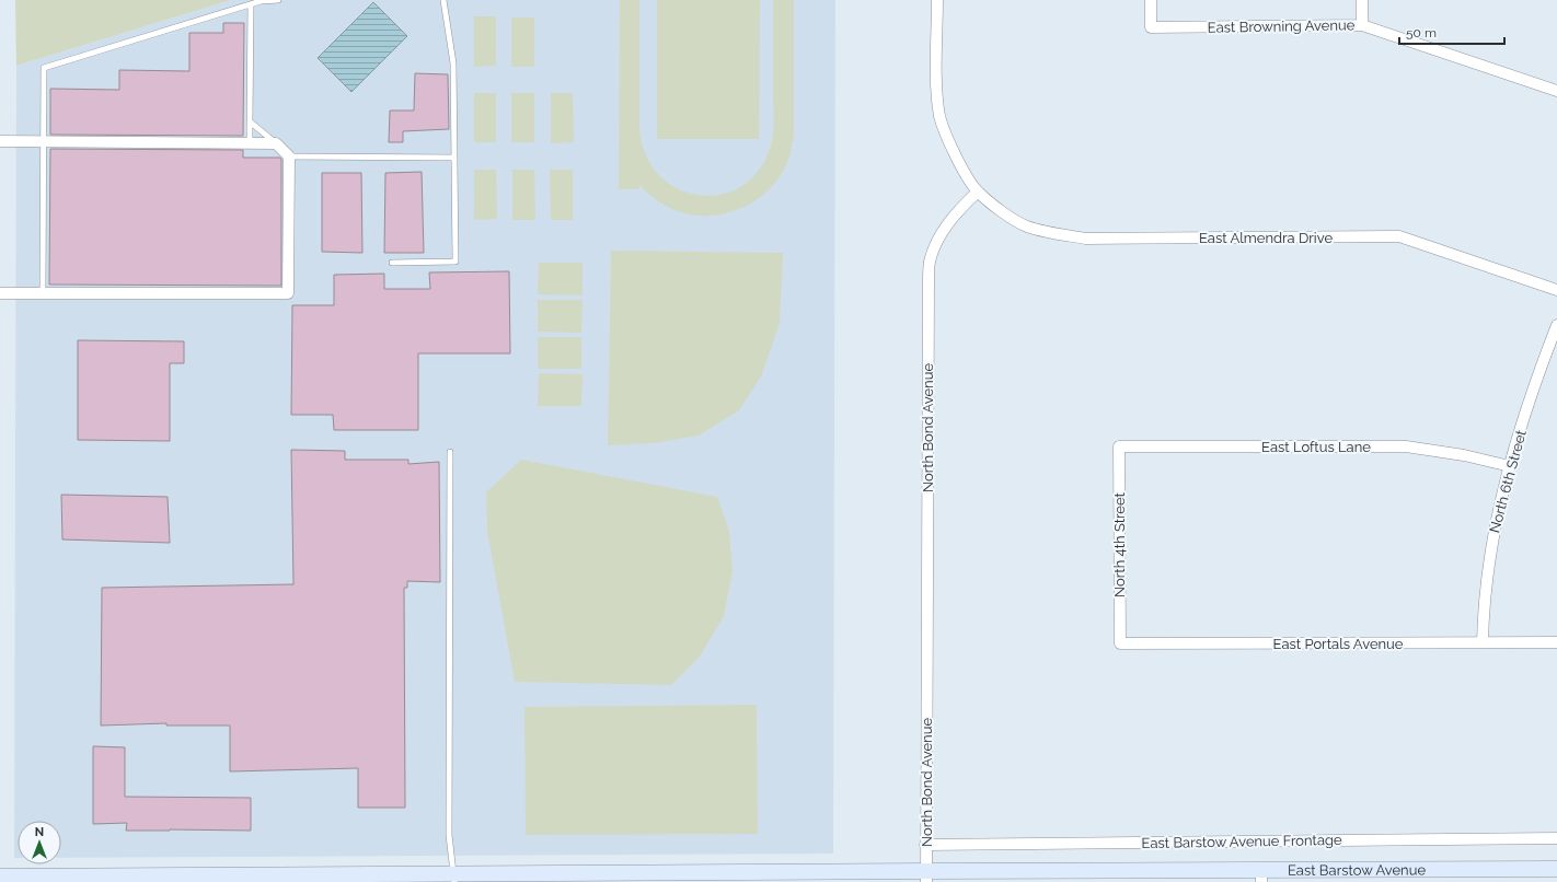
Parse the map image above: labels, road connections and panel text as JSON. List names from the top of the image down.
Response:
{
  "streets": {
    "main road": ["East Barstow Avenue"],
    "street": [
      "East Browning Avenue",
      "East Almendra Drive",
      "North Bond Avenue",
      "East Loftus Lane",
      "North 6th Street",
      "North 4th Street",
      "East Portals Avenue",
      "East Barstow Avenue Frontage"
    ]
  },
  "crossings": [
    ["East Almendra Drive", "North Bond Avenue"],
    ["North Bond Avenue", "East Barstow Avenue Frontage"],
    ["North Bond Avenue", "East Barstow Avenue"],
    ["East Loftus Lane", "North 6th Street"],
    ["East Loftus Lane", "North 4th Street"],
    ["North 6th Street", "East Portals Avenue"],
    ["North 4th Street", "East Portals Avenue"]
  ],
  "scale_bar": "50 m",
  "north": "top"
}
